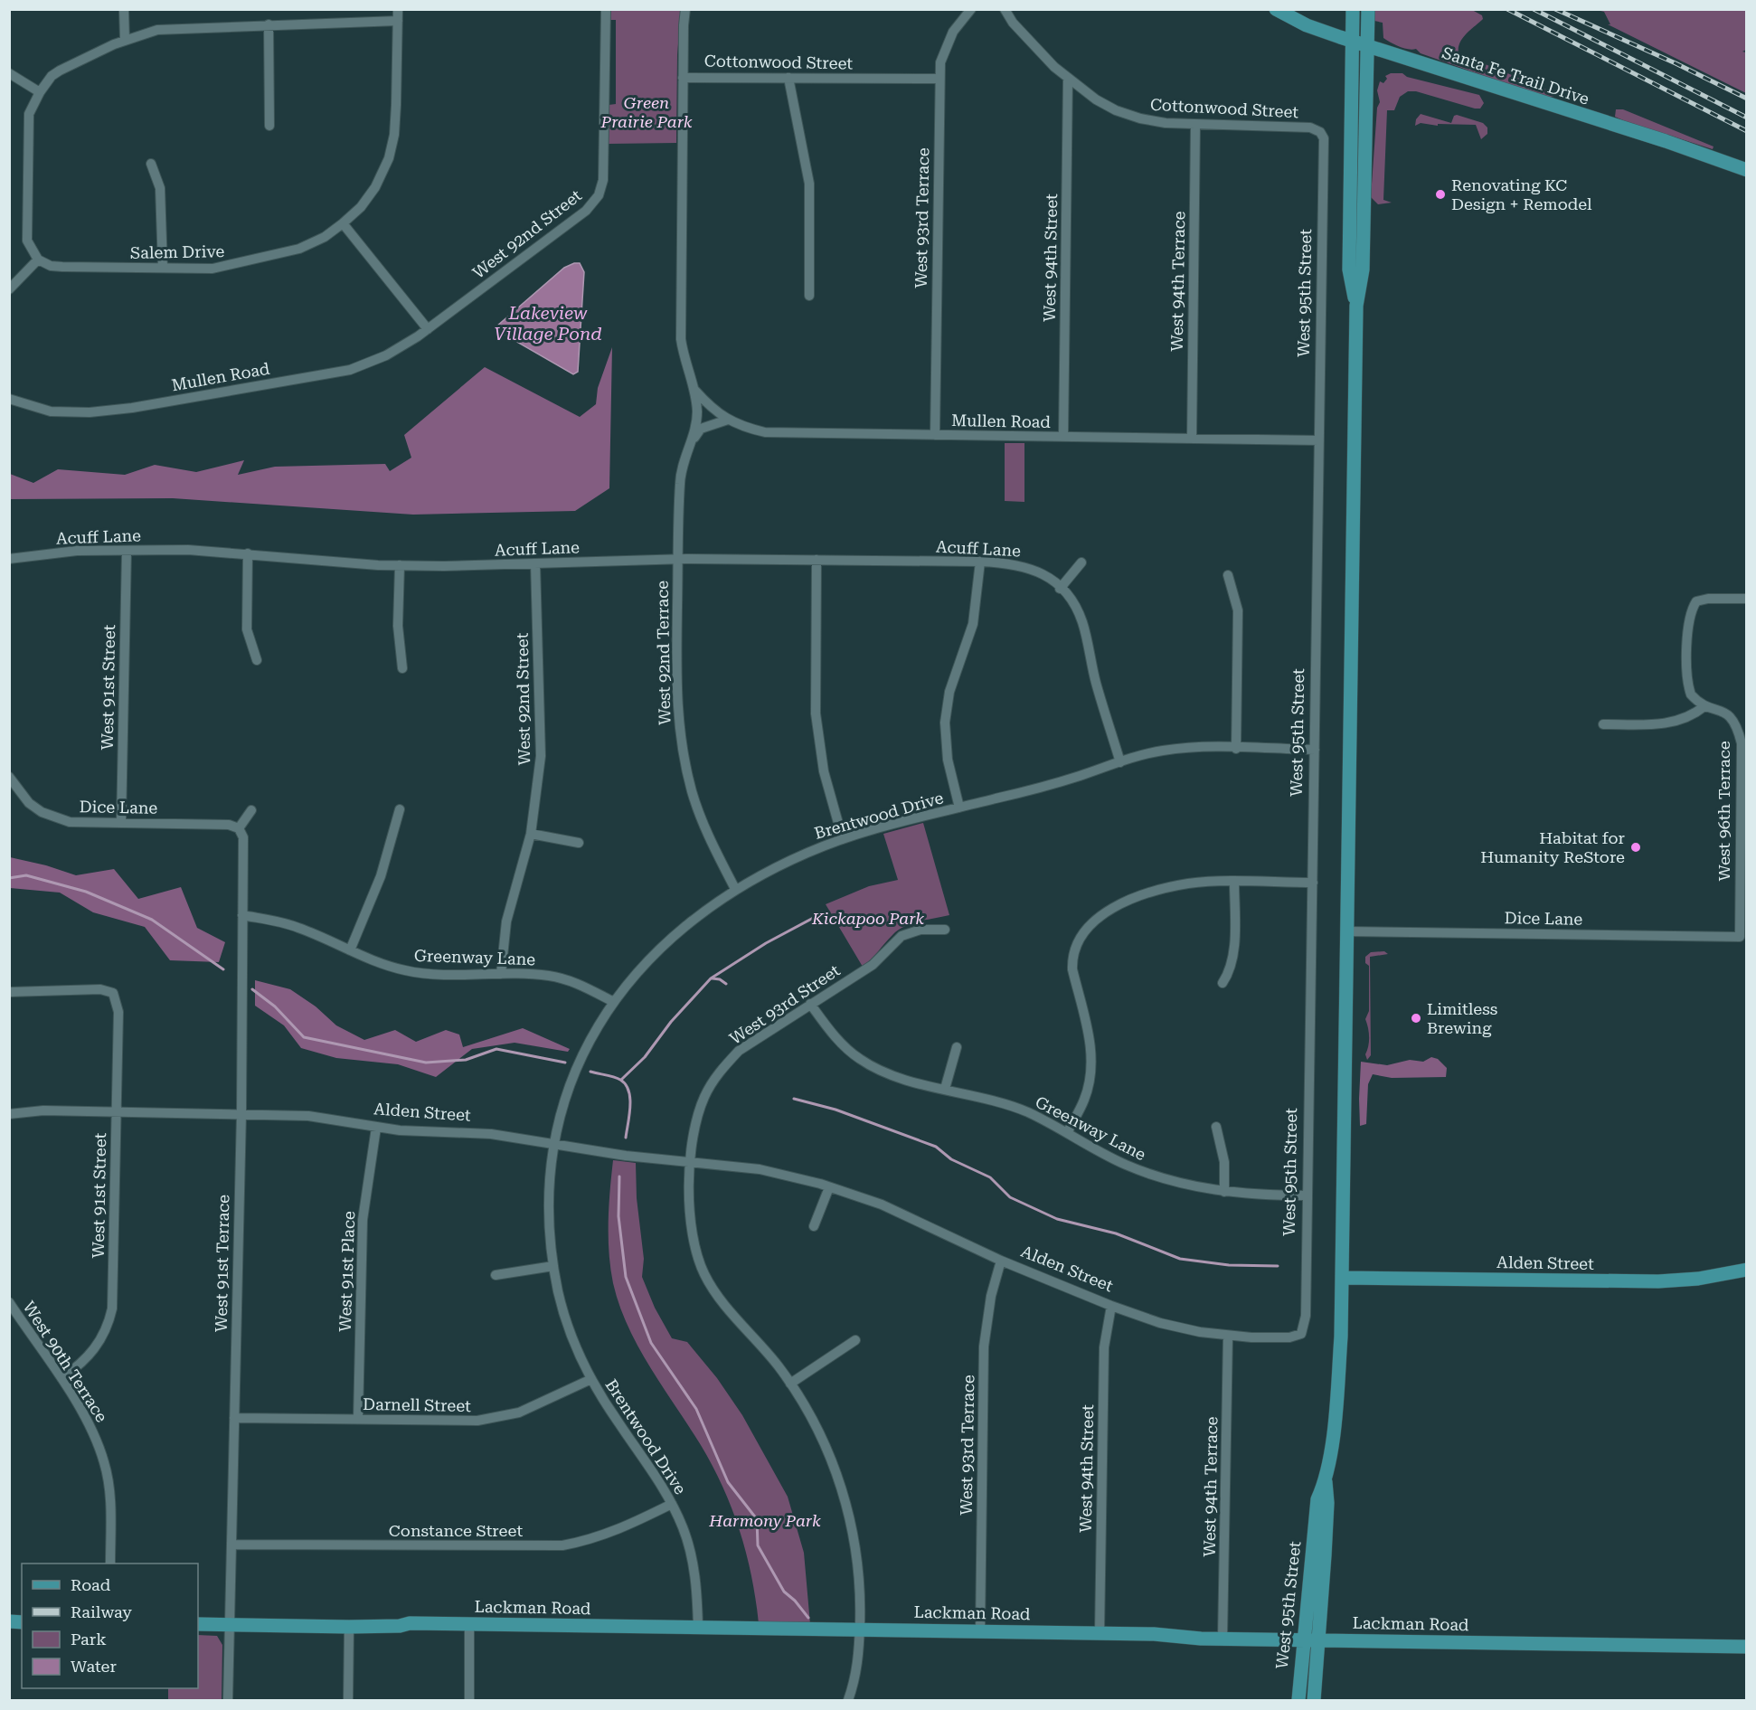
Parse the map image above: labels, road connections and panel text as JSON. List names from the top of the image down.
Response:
{
  "streets": {
    "main road": [
      "Santa Fe Trail Drive",
      "West 95th Street",
      "Alden Street",
      "Lackman Road"
    ],
    "street": [
      "Cottonwood Street",
      "West 93rd Terrace",
      "West 92nd Street",
      "Salem Drive",
      "West 94th Street",
      "West 94th Terrace",
      "Mullen Road",
      "Acuff Lane",
      "West 92nd Terrace",
      "West 91st Street",
      "Dice Lane",
      "West 96th Terrace",
      "Brentwood Drive",
      "Greenway Lane",
      "West 93rd Street",
      "West 91st Terrace",
      "West 91st Place",
      "West 90th Terrace",
      "Darnell Street",
      "Constance Street"
    ]
  },
  "crossings": [
    ["Cottonwood Street", "West 93rd Terrace"],
    ["Cottonwood Street", "West 94th Street"],
    ["Cottonwood Street", "West 94th Terrace"],
    ["Cottonwood Street", "West 95th Street"],
    ["Cottonwood Street", "West 92nd Terrace"],
    ["Santa Fe Trail Drive", "West 95th Street"],
    ["West 93rd Terrace", "Mullen Road"],
    ["West 93rd Terrace", "Alden Street"],
    ["West 93rd Terrace", "Lackman Road"],
    ["West 92nd Street", "Mullen Road"],
    ["West 92nd Street", "Acuff Lane"],
    ["West 92nd Street", "Greenway Lane"],
    ["West 94th Street", "Mullen Road"],
    ["West 94th Street", "Alden Street"],
    ["West 94th Street", "Lackman Road"],
    ["West 94th Terrace", "Mullen Road"],
    ["West 94th Terrace", "Alden Street"],
    ["West 94th Terrace", "Lackman Road"],
    ["West 95th Street", "Mullen Road"],
    ["West 95th Street", "Dice Lane"],
    ["West 95th Street", "Brentwood Drive"],
    ["West 95th Street", "Greenway Lane"],
    ["West 95th Street", "Alden Street"],
    ["West 95th Street", "Lackman Road"],
    ["Mullen Road", "West 92nd Terrace"],
    ["Acuff Lane", "West 92nd Terrace"],
    ["Acuff Lane", "West 91st Street"],
    ["Acuff Lane", "Brentwood Drive"],
    ["West 92nd Terrace", "Brentwood Drive"],
    ["West 91st Street", "Dice Lane"],
    ["West 91st Street", "Alden Street"],
    ["West 91st Street", "West 90th Terrace"],
    ["Dice Lane", "West 96th Terrace"],
    ["Dice Lane", "West 91st Terrace"],
    ["Brentwood Drive", "Greenway Lane"],
    ["Brentwood Drive", "Alden Street"],
    ["Brentwood Drive", "Darnell Street"],
    ["Brentwood Drive", "Constance Street"],
    ["Brentwood Drive", "Lackman Road"],
    ["Greenway Lane", "West 93rd Street"],
    ["Greenway Lane", "West 91st Terrace"],
    ["West 93rd Street", "Alden Street"],
    ["West 93rd Street", "Lackman Road"],
    ["Alden Street", "West 91st Terrace"],
    ["Alden Street", "West 91st Place"],
    ["West 91st Terrace", "Darnell Street"],
    ["West 91st Terrace", "Constance Street"],
    ["West 91st Terrace", "Lackman Road"],
    ["West 91st Place", "Darnell Street"]
  ],
  "water": ["Lakeview Village Pond"],
  "parks": ["Green Prairie Park", "Kickapoo Park", "Harmony Park"],
  "places": ["Renovating KC Design + Remodel", "Habitat for Humanity ReStore", "Limitless Brewing"],
  "legend": [
    "Road",
    "Railway",
    "Park",
    "Water"
  ]
}
